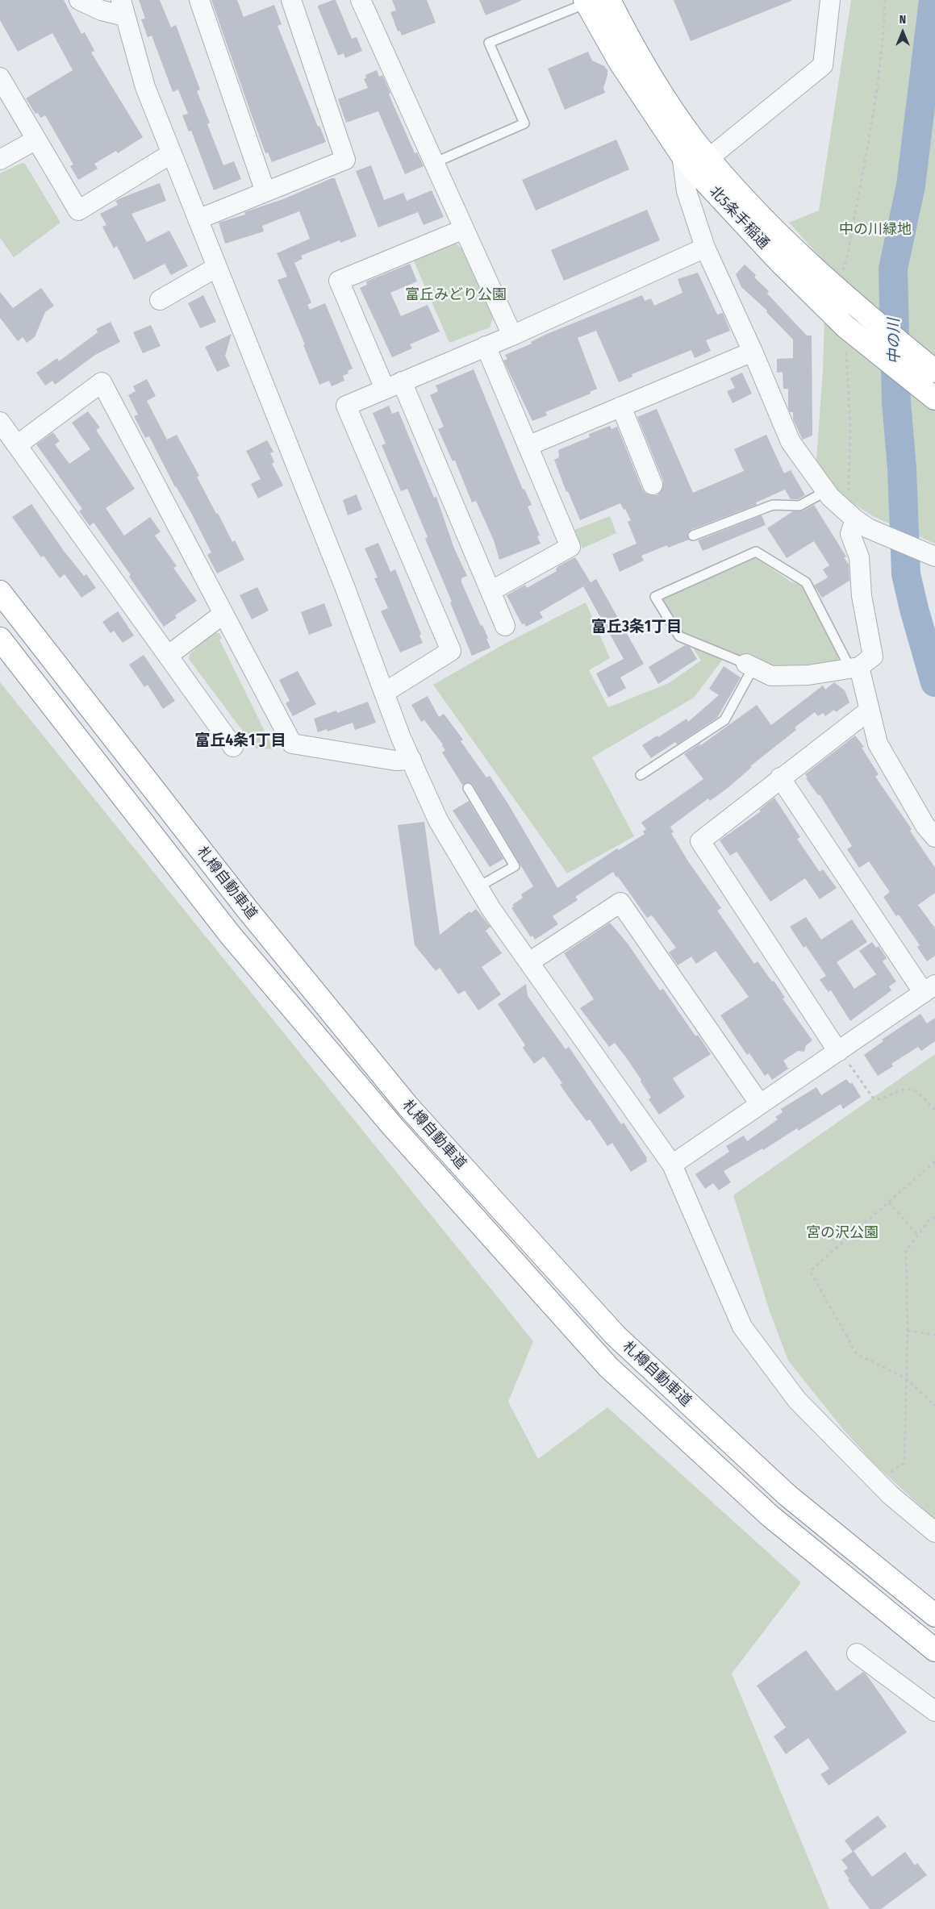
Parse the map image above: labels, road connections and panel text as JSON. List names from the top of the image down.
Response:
{
  "streets": {
    "highway": ["北5条手稲通", "札樽自動車道"]
  },
  "districts": ["富丘3条1丁目", "富丘4条1丁目"],
  "water": ["中の川"],
  "parks": ["中の川緑地", "富丘みどり公園", "宮の沢公園"],
  "north": "top"
}
